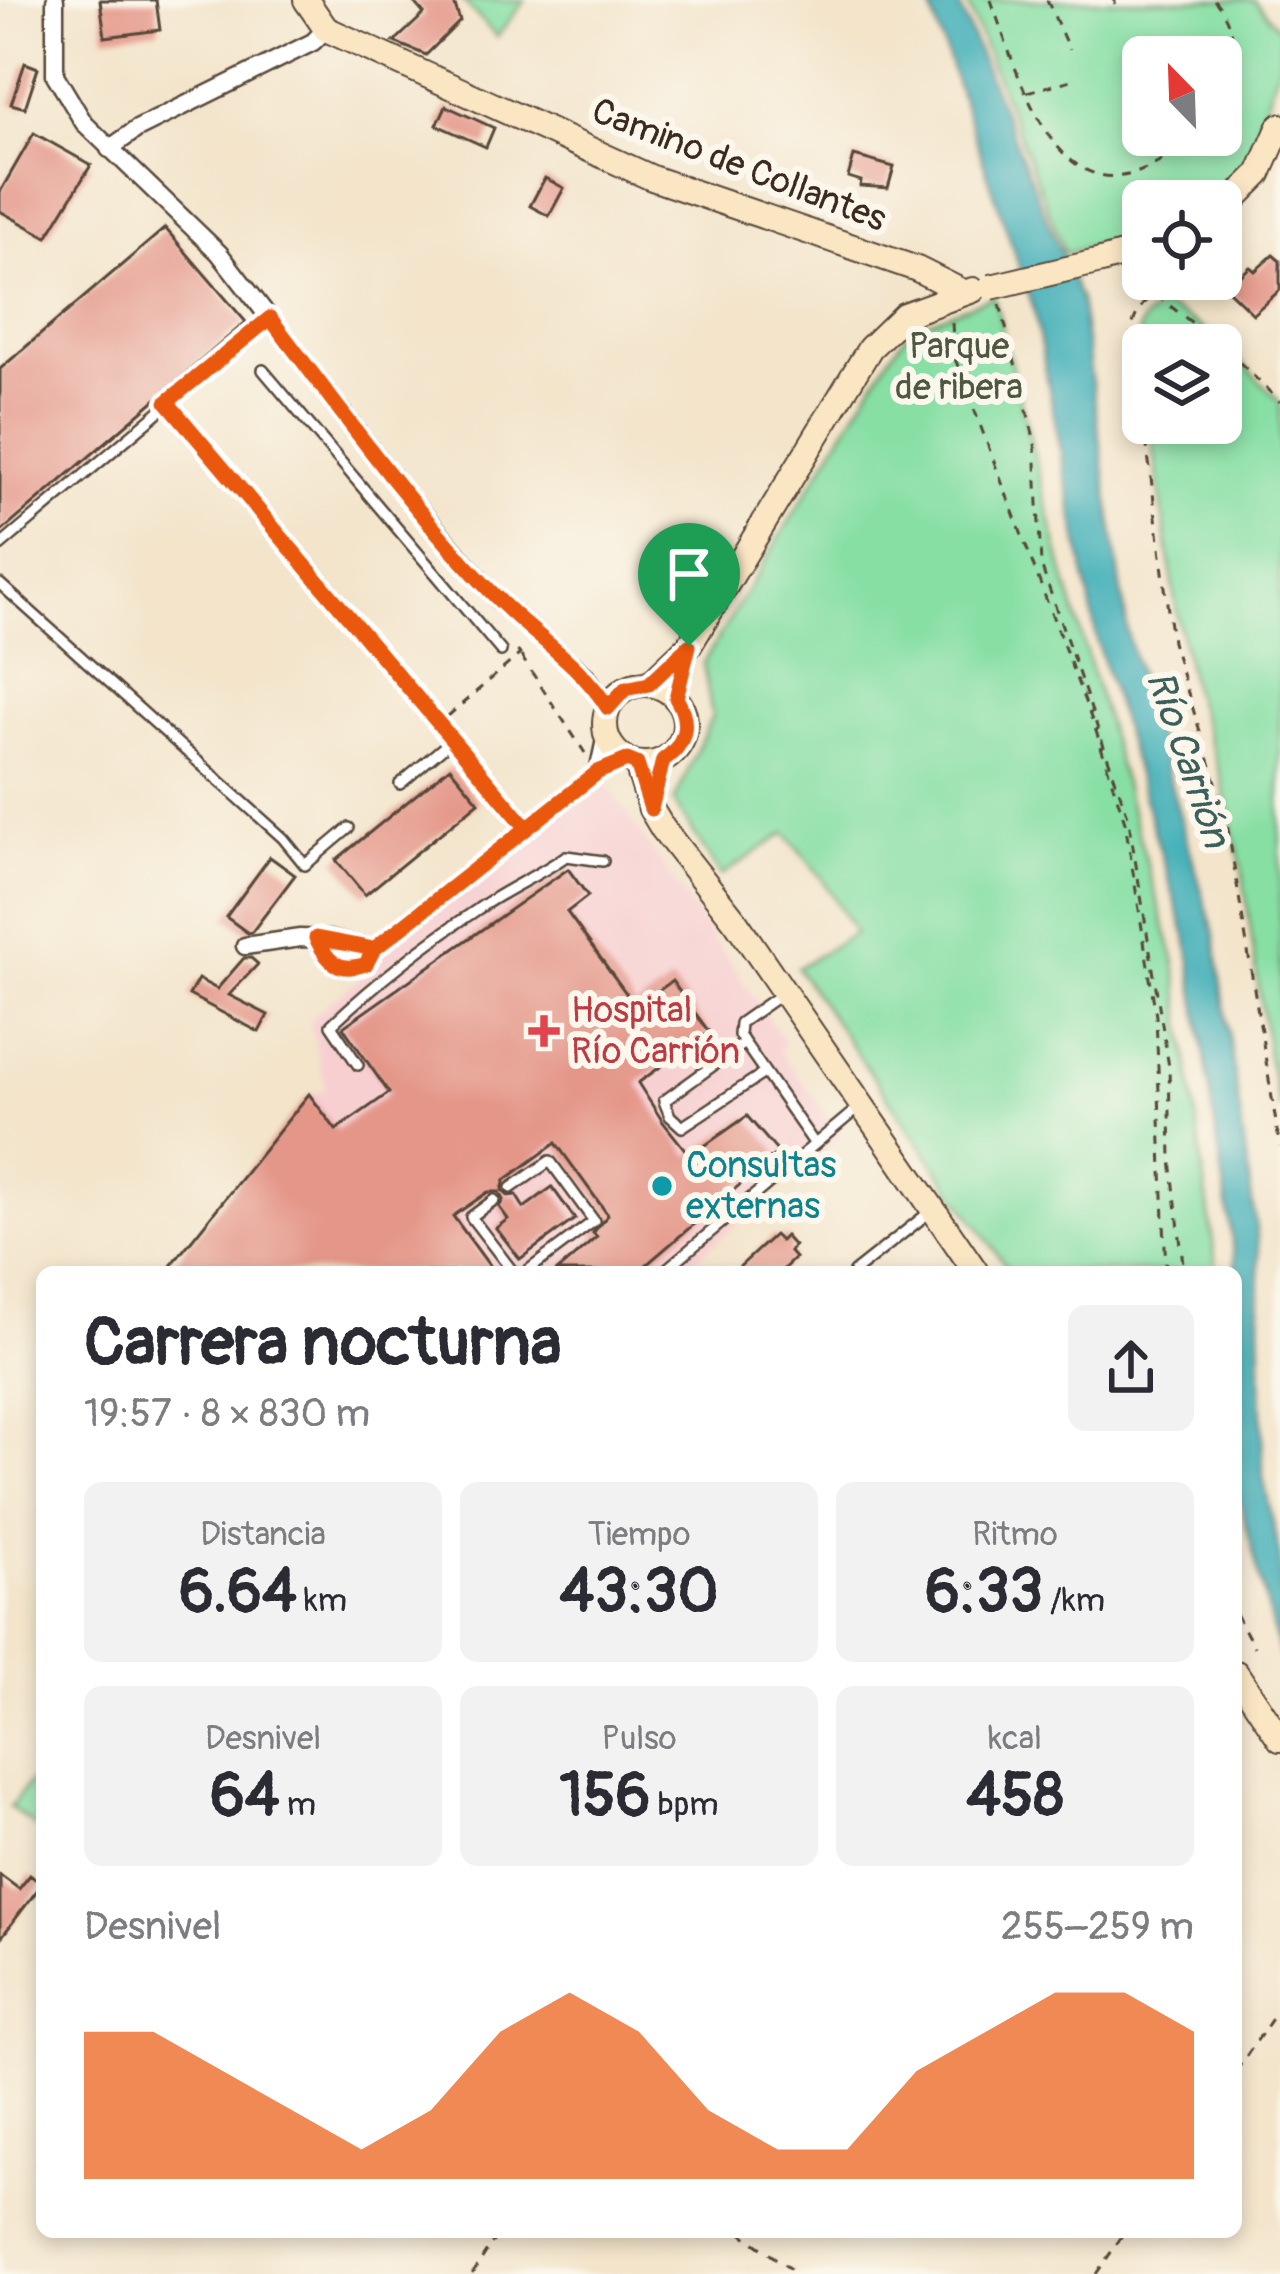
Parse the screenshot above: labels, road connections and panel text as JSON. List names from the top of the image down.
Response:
{
  "streets": {
    "main road": ["Camino de Collantes"]
  },
  "water": ["Río Carrión"],
  "parks": ["Parque de ribera"],
  "places": {
    "health": ["Hospital Río Carrión"],
    "other": ["Consultas externas"]
  },
  "north": "top left",
  "page": {
    "heading": ["Carrera nocturna", "19:57 · 8 × 830 m"],
    "stats": [
      ["Distancia", "6.64 km"],
      ["Tiempo", "43:30"],
      ["Ritmo", "6:33 /km"],
      ["Desnivel", "64 m"],
      ["Pulso", "156 bpm"],
      ["kcal", "458"]
    ],
    "chart": ["Desnivel", "255–259 m"]
  }
}
